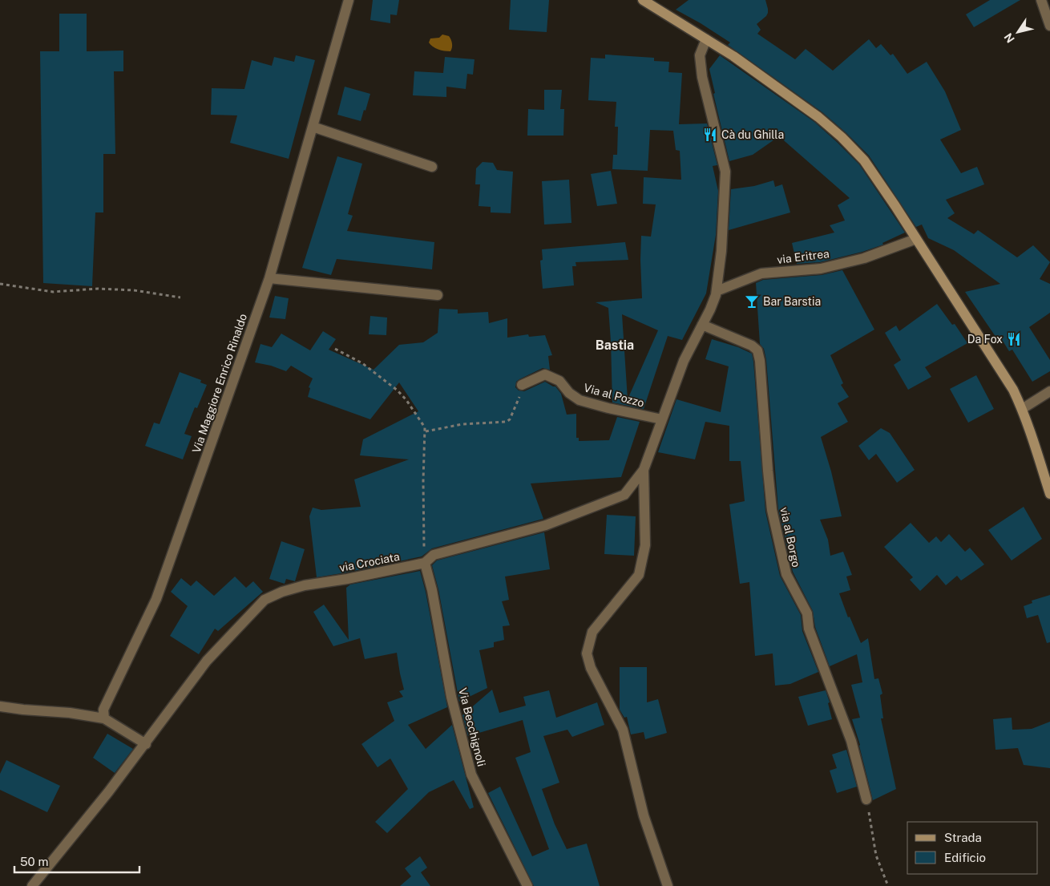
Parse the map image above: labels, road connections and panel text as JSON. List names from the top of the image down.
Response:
{
  "streets": {
    "street": [
      "via Eritrea",
      "Via Maggiore Enrico Rinaldo",
      "Via al Pozzo",
      "via al Borgo",
      "via Crociata",
      "Via Becchignoli"
    ]
  },
  "crossings": [
    ["via Crociata", "Via Becchignoli"]
  ],
  "districts": ["Bastia"],
  "places": {
    "restaurant": ["Cà du Ghilla", "Da Fox"],
    "bar": ["Bar Barstia"]
  },
  "legend": ["Strada", "Edificio"],
  "scale_bar": "50 m",
  "north": "bottom left"
}
